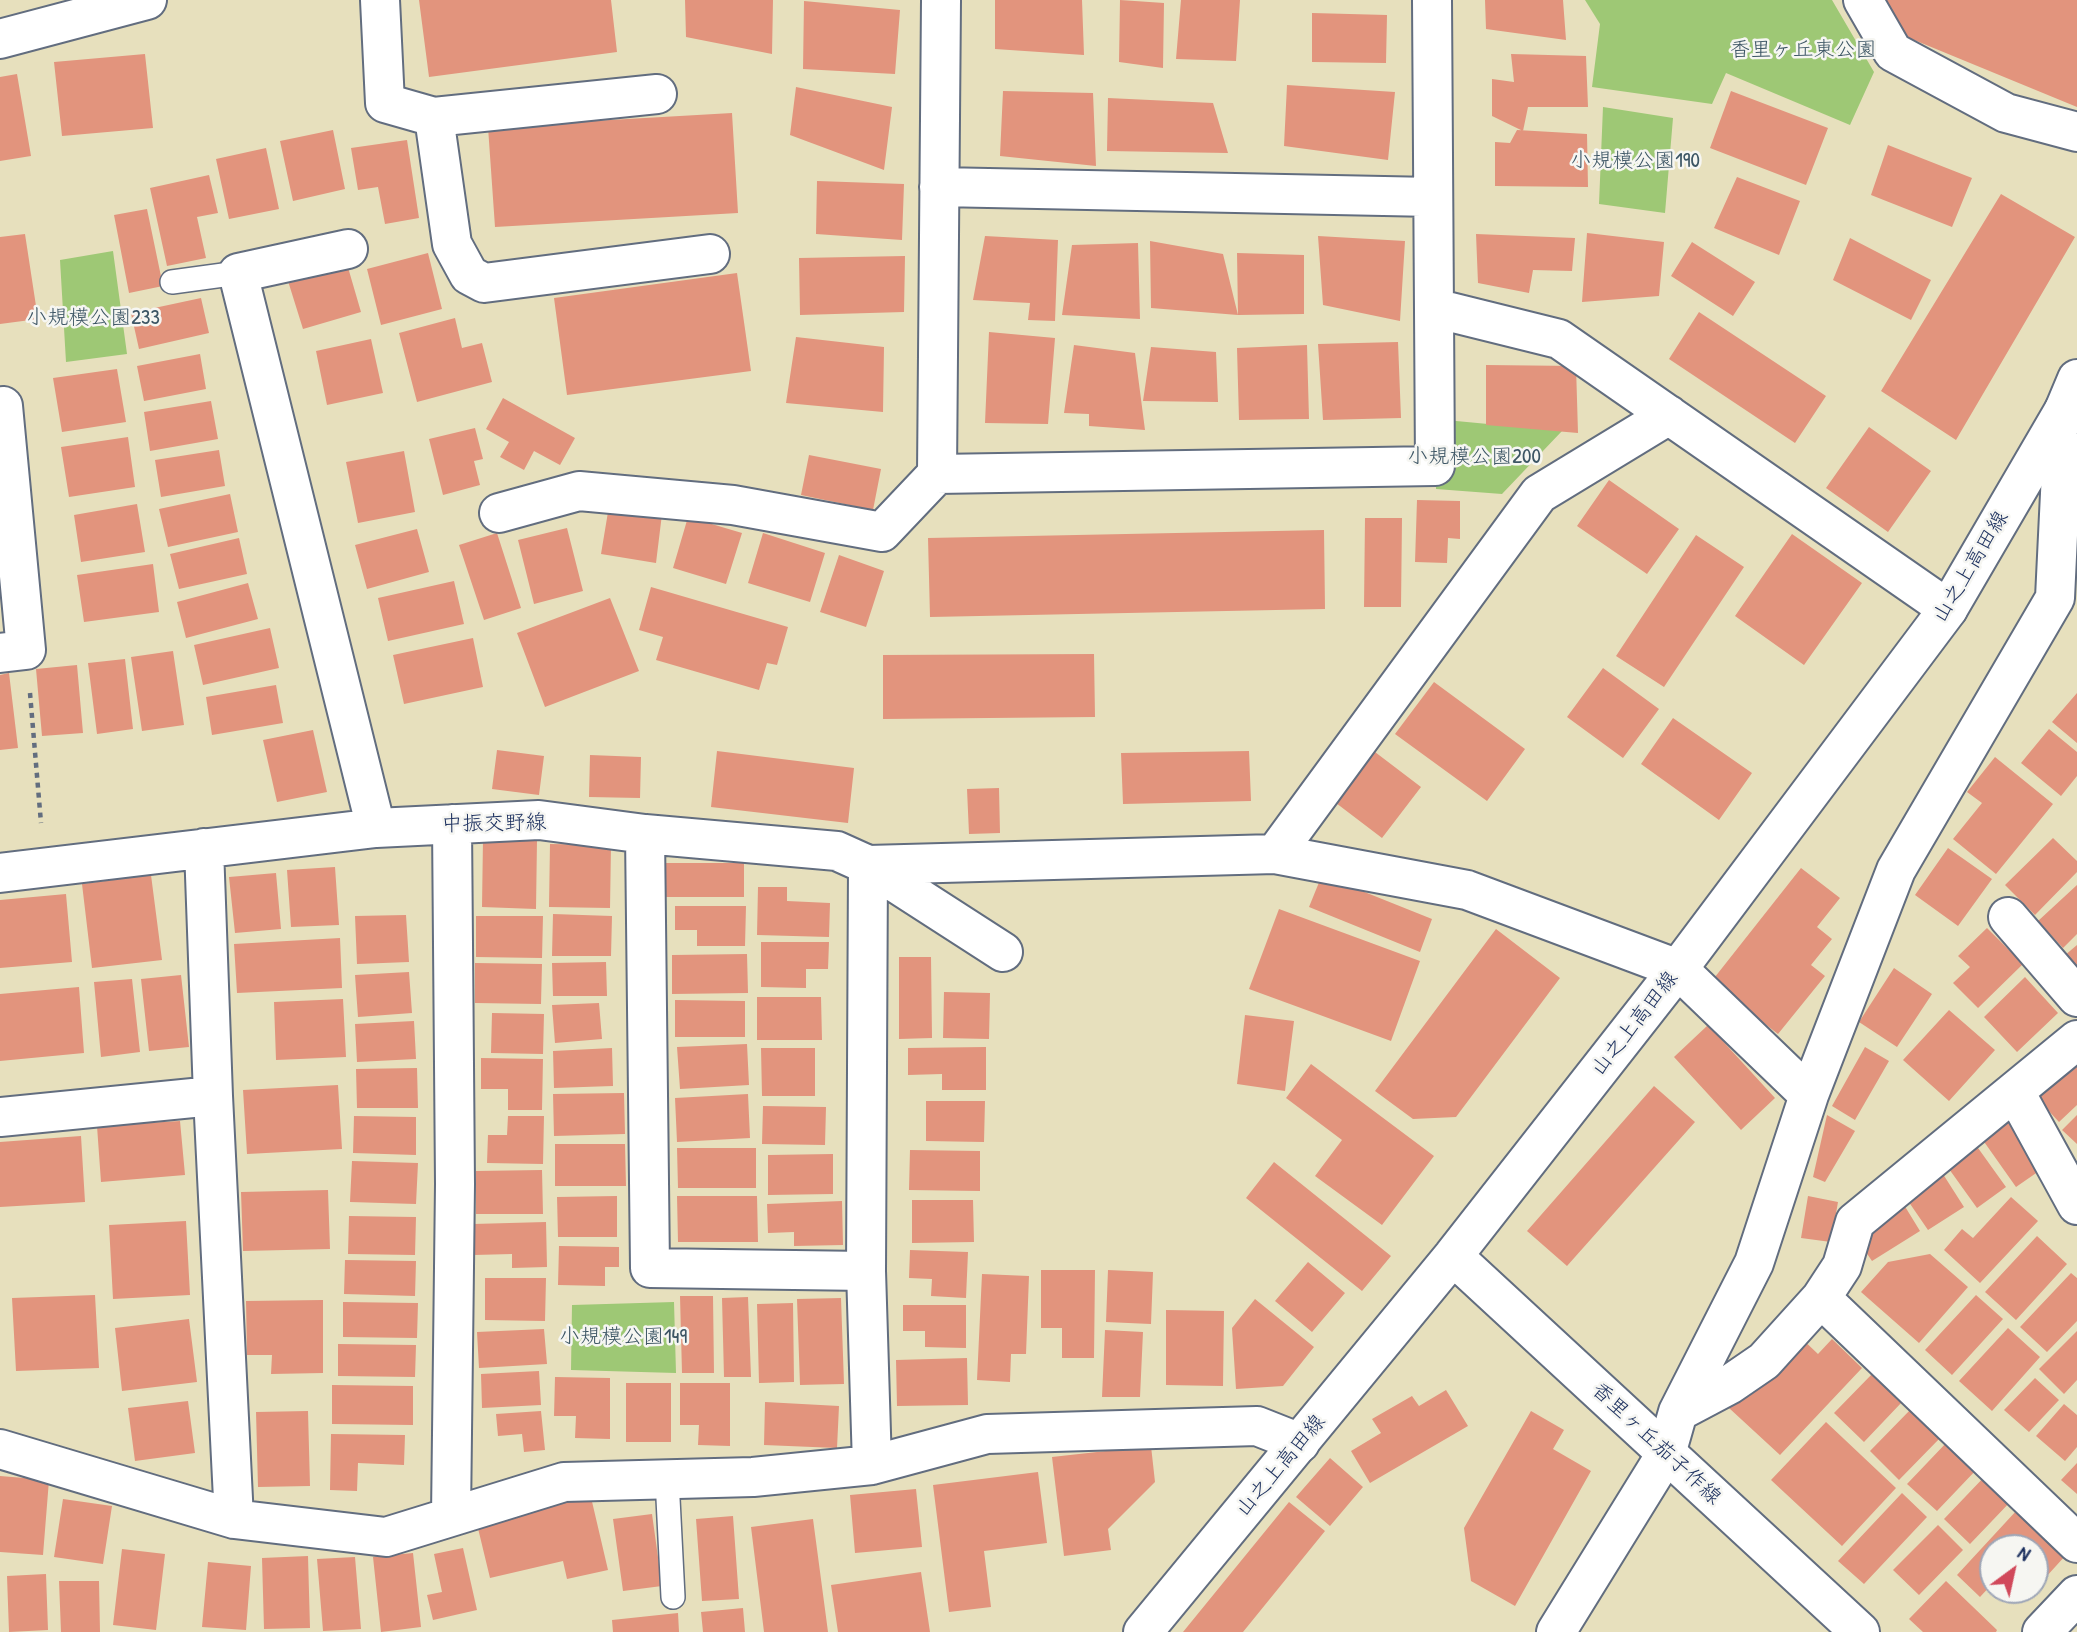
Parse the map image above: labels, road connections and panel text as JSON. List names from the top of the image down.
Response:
{
  "streets": {
    "street": ["山之上高田線", "中振交野線", "香里ヶ丘茄子作線"]
  },
  "crossings": [
    ["山之上高田線", "香里ヶ丘茄子作線"]
  ],
  "parks": [
    "香里ヶ丘東公園",
    "小規模公園190",
    "小規模公園233",
    "小規模公園200",
    "小規模公園149"
  ],
  "north": "top right"
}
